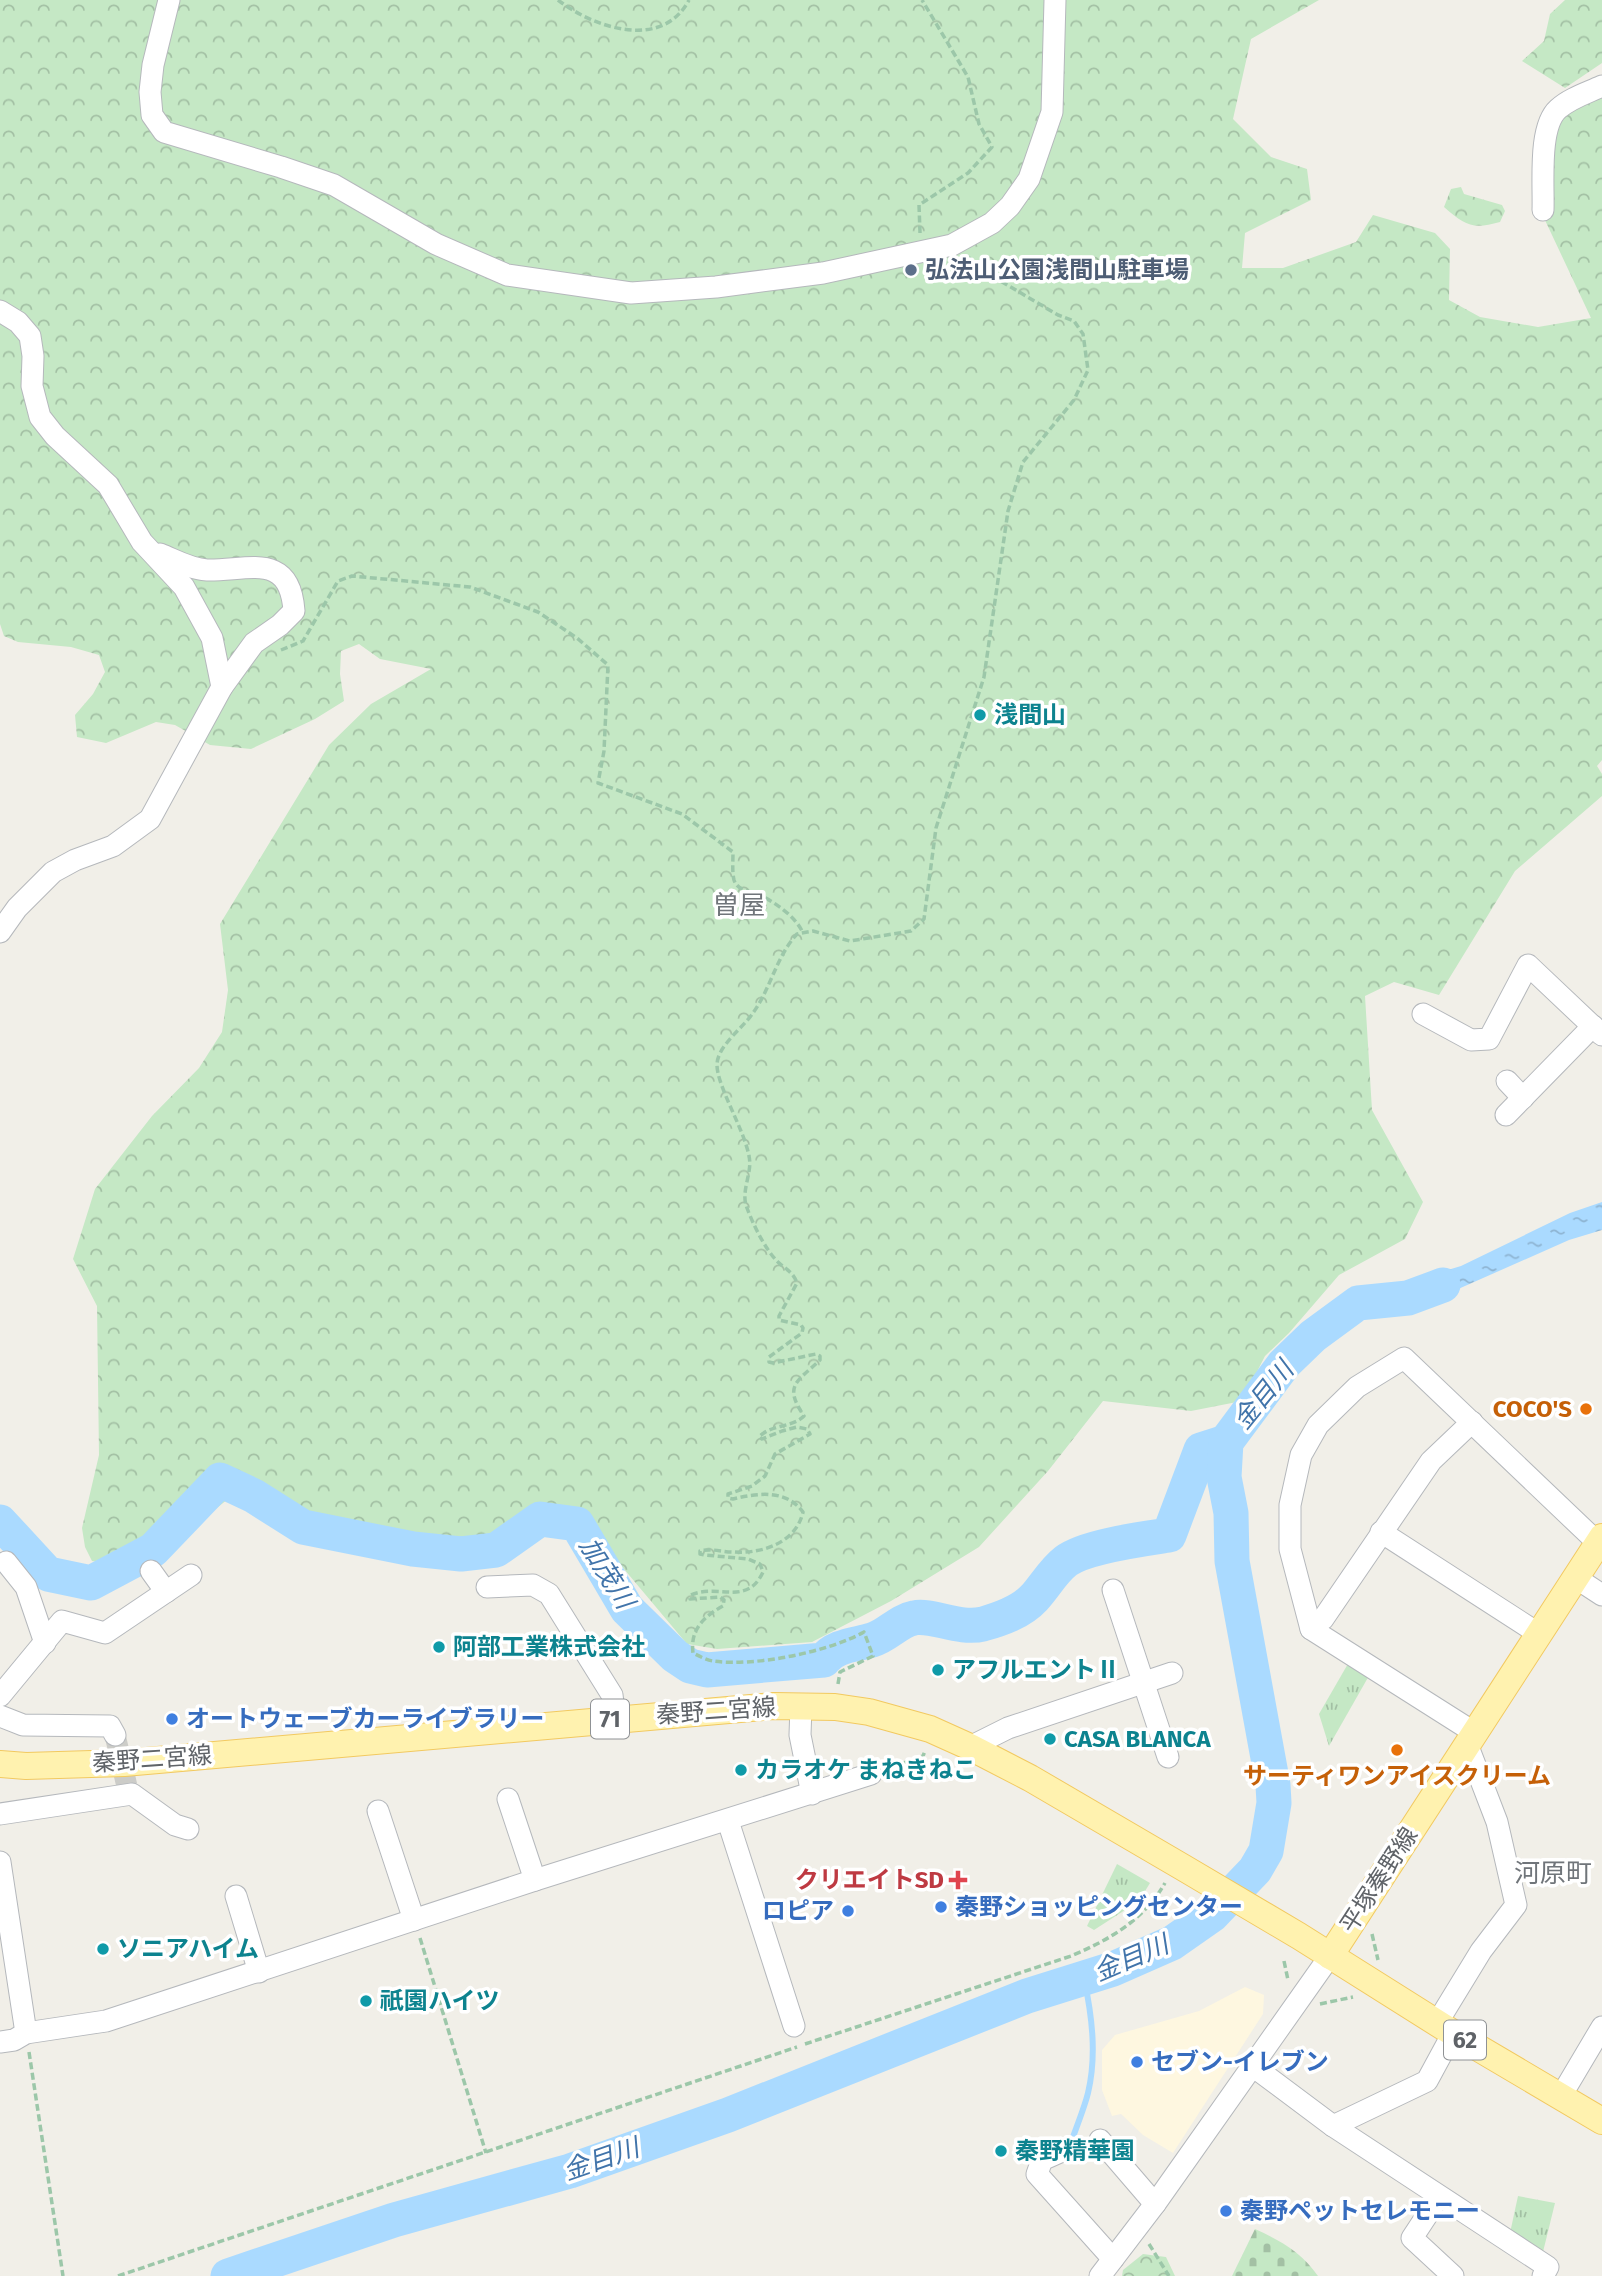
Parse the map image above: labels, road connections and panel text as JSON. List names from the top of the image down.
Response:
{
  "streets": {
    "main road": [
      "秦野二宮線",
      "71",
      "平塚秦野線",
      "62"
    ]
  },
  "crossings": [
    ["秦野二宮線", "平塚秦野線"]
  ],
  "districts": ["曽屋", "河原町"],
  "water": ["金目川", "加茂川"],
  "places": {
    "other": [
      "弘法山公園浅間山駐車場",
      "浅間山",
      "COCO'S",
      "阿部工業株式会社",
      "アフルエントⅡ",
      "オートウェーブカーライブラリー",
      "CASA BLANCA",
      "サーティワンアイスクリーム",
      "カラオケ まねきねこ",
      "秦野ショッピングセンター",
      "ロピア",
      "ソニアハイム",
      "祇園ハイツ",
      "セブン-イレブン",
      "秦野精華園",
      "秦野ペットセレモニー"
    ],
    "health": ["クリエイトSD"]
  }
}
